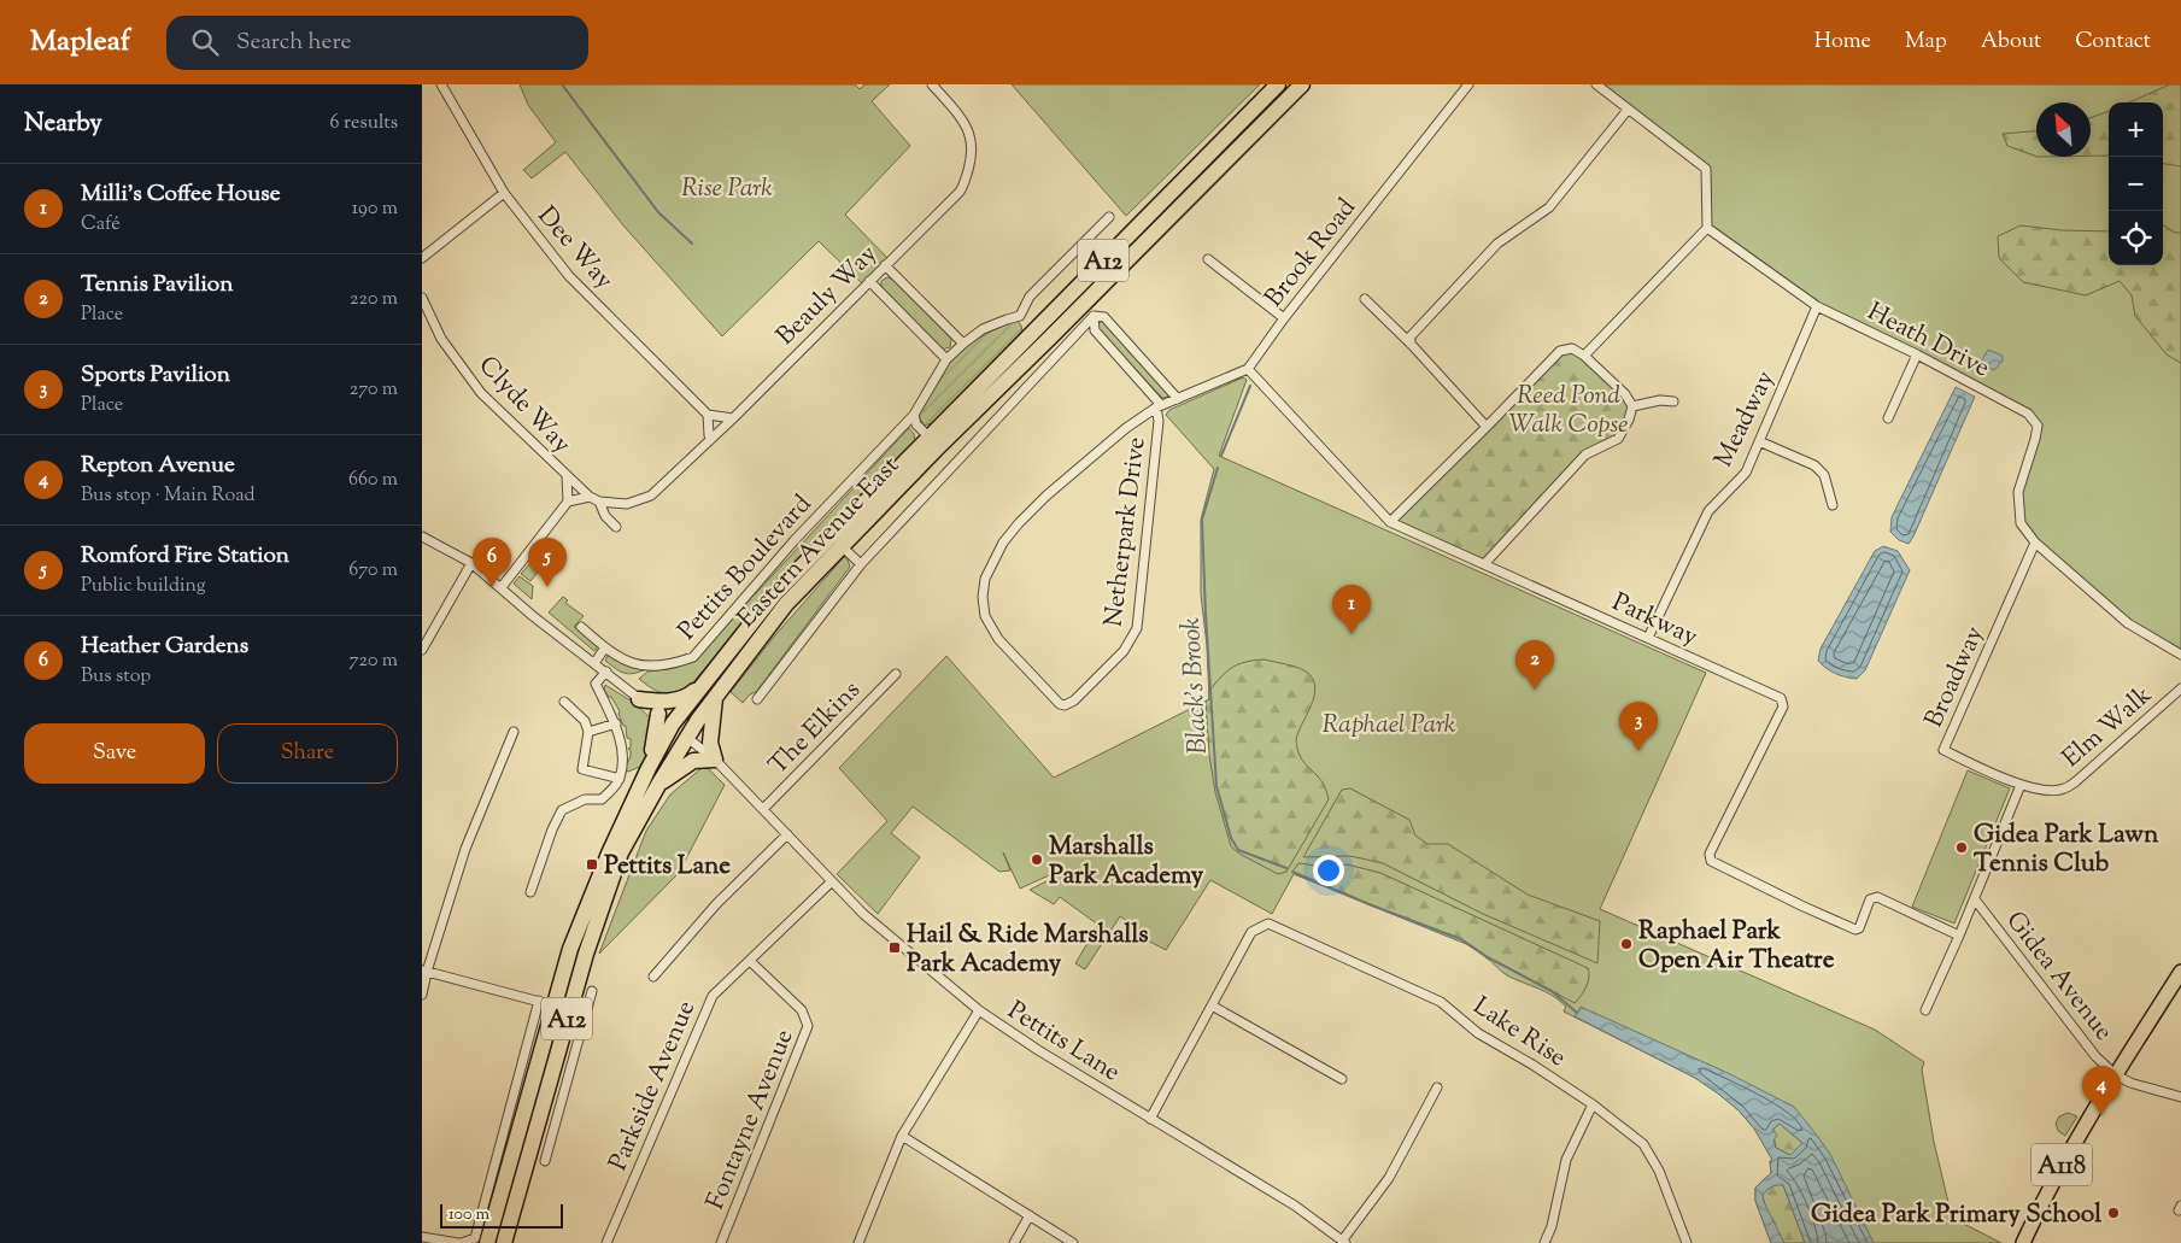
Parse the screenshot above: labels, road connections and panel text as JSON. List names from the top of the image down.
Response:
{
  "streets": {
    "highway": ["A12", "Eastern Avenue East"],
    "main road": ["A118"],
    "street": [
      "Dee Way",
      "Brook Road",
      "Beauly Way",
      "Heath Drive",
      "Clyde Way",
      "Meadway",
      "Netherpark Drive",
      "Pettits Boulevard",
      "Parkway",
      "Broadway",
      "Elm Walk",
      "The Elkins",
      "Gidea Avenue",
      "Lake Rise",
      "Pettits Lane",
      "Parkside Avenue",
      "Fontayne Avenue"
    ]
  },
  "crossings": [
    ["Brook Road", "Parkway"],
    ["Beauly Way", "Clyde Way"],
    ["Heath Drive", "Meadway"],
    ["Heath Drive", "Broadway"],
    ["Meadway", "Parkway"],
    ["Eastern Avenue East", "Pettits Boulevard"],
    ["Eastern Avenue East", "Pettits Lane"],
    ["Broadway", "Elm Walk"],
    ["The Elkins", "Pettits Lane"],
    ["Gidea Avenue", "A118"],
    ["Pettits Lane", "Parkside Avenue"],
    ["Parkside Avenue", "Fontayne Avenue"]
  ],
  "water": ["Black's Brook"],
  "parks": ["Rise Park", "Reed Pond Walk Copse", "Raphael Park"],
  "places": {
    "other": [
      "Gidea Park Lawn Tennis Club",
      "Marshalls Park Academy",
      "Raphael Park Open Air Theatre",
      "Gidea Park Primary School"
    ],
    "transit": ["Pettits Lane", "Hail & Ride Marshalls Park Academy"]
  },
  "scale_bar": "100 m",
  "north": "top left",
  "page": {
    "header": "Mapleaf",
    "search": "Search here",
    "nav": [
      "Home",
      "Map",
      "About",
      "Contact"
    ],
    "heading": ["Nearby", "6 results"],
    "map_buttons": ["+", "−"],
    "list": [
      {
        "mark": "1",
        "name": "Milli's Coffee House",
        "note": "Café",
        "value": "190 m"
      },
      {
        "mark": "2",
        "name": "Tennis Pavilion",
        "note": "Place",
        "value": "220 m"
      },
      {
        "mark": "3",
        "name": "Sports Pavilion",
        "note": "Place",
        "value": "270 m"
      },
      {
        "mark": "4",
        "name": "Repton Avenue",
        "note": "Bus stop · Main Road",
        "value": "660 m"
      },
      {
        "mark": "5",
        "name": "Romford Fire Station",
        "note": "Public building",
        "value": "670 m"
      },
      {
        "mark": "6",
        "name": "Heather Gardens",
        "note": "Bus stop",
        "value": "720 m"
      }
    ],
    "pins": [
      "5",
      "6",
      "1",
      "2",
      "3",
      "4"
    ],
    "buttons": ["Save", "Share"],
    "scale": "100 m"
  }
}
